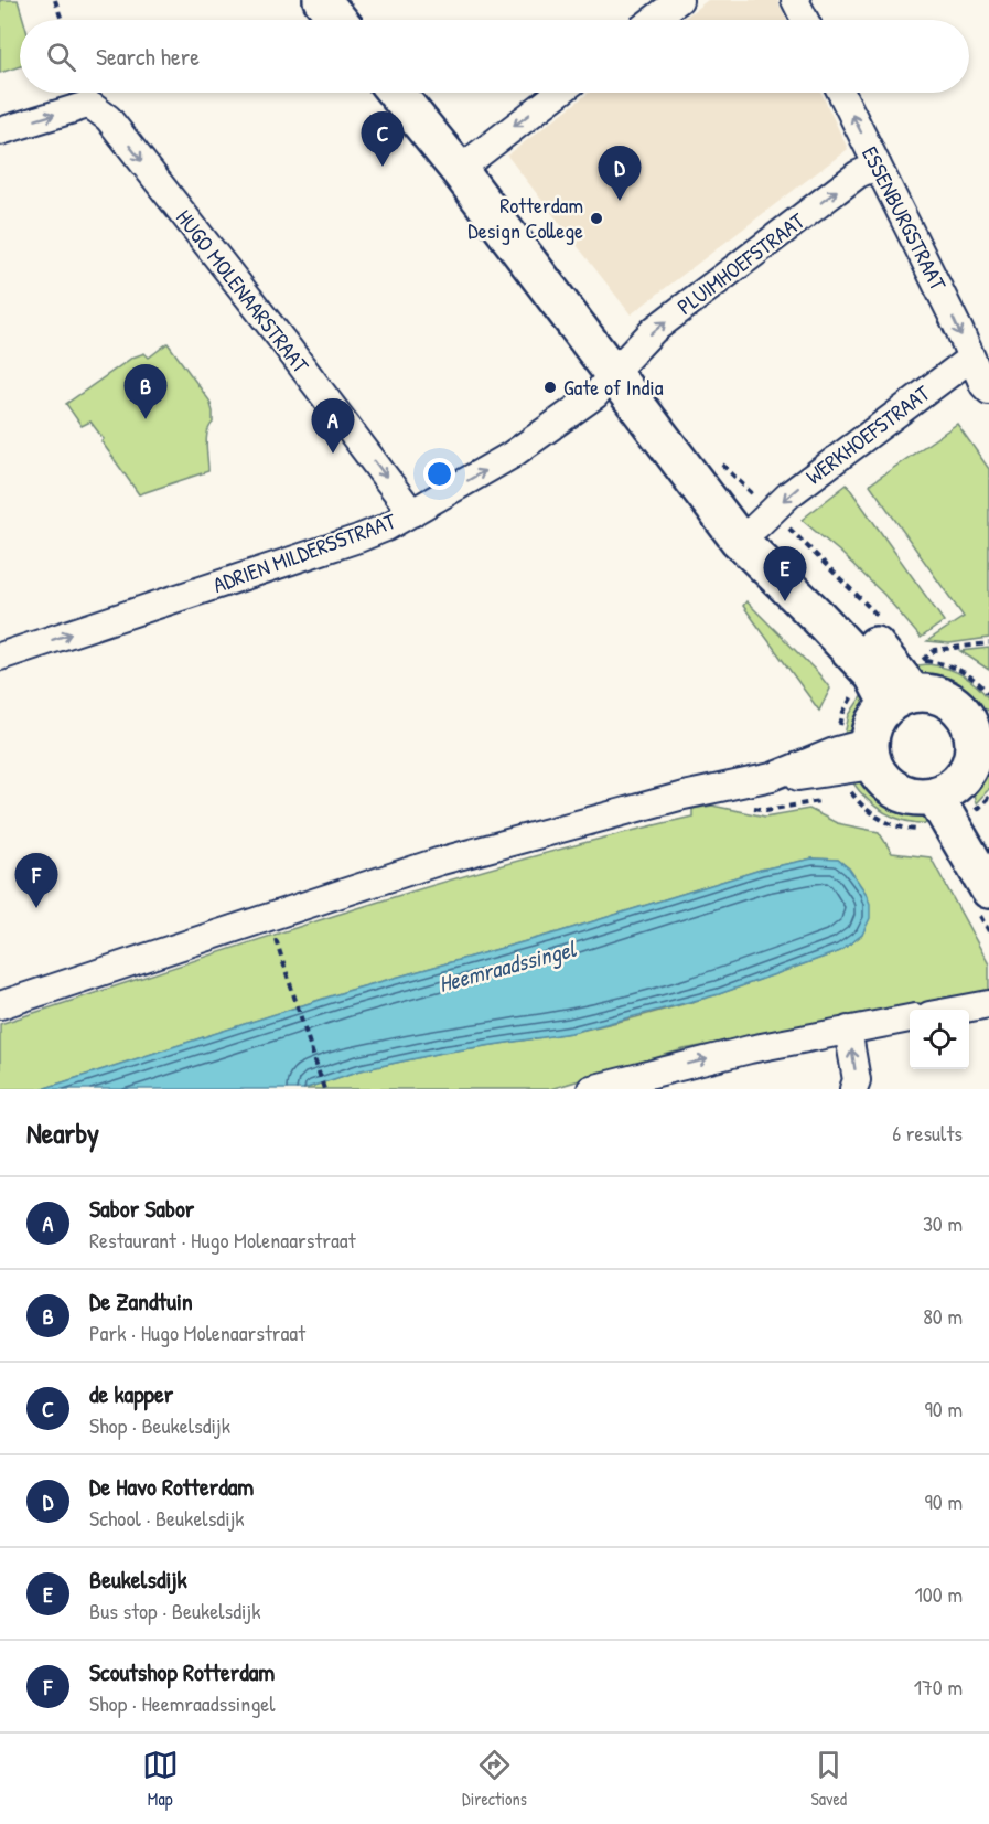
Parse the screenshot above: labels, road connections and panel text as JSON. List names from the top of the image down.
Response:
{
  "streets": {
    "street": [
      "ESSENBURGSTRAAT",
      "PLUIMHOEFSTRAAT",
      "HUGO MOLENAARSTRAAT",
      "WERKHOEFSTRAAT",
      "ADRIEN MILDERSSTRAAT"
    ]
  },
  "crossings": [
    ["ESSENBURGSTRAAT", "PLUIMHOEFSTRAAT"],
    ["ESSENBURGSTRAAT", "WERKHOEFSTRAAT"],
    ["PLUIMHOEFSTRAAT", "ADRIEN MILDERSSTRAAT"],
    ["HUGO MOLENAARSTRAAT", "ADRIEN MILDERSSTRAAT"]
  ],
  "one_way": [
    "PLUIMHOEFSTRAAT",
    "HUGO MOLENAARSTRAAT",
    "WERKHOEFSTRAAT",
    "ADRIEN MILDERSSTRAAT"
  ],
  "water": ["Heemraadssingel"],
  "places": ["Rotterdam Design College", "Gate of India"],
  "page": {
    "search": "Search here",
    "pins": [
      "C",
      "D",
      "B",
      "A",
      "E",
      "F"
    ],
    "heading": ["Nearby", "6 results"],
    "list": [
      {
        "mark": "A",
        "name": "Sabor Sabor",
        "note": "Restaurant · Hugo Molenaarstraat",
        "value": "30 m"
      },
      {
        "mark": "B",
        "name": "De Zandtuin",
        "note": "Park · Hugo Molenaarstraat",
        "value": "80 m"
      },
      {
        "mark": "C",
        "name": "de kapper",
        "note": "Shop · Beukelsdijk",
        "value": "90 m"
      },
      {
        "mark": "D",
        "name": "De Havo Rotterdam",
        "note": "School · Beukelsdijk",
        "value": "90 m"
      },
      {
        "mark": "E",
        "name": "Beukelsdijk",
        "note": "Bus stop · Beukelsdijk",
        "value": "100 m"
      },
      {
        "mark": "F",
        "name": "Scoutshop Rotterdam",
        "note": "Shop · Heemraadssingel",
        "value": "170 m"
      }
    ],
    "nav": ["Map", "Directions", "Saved"]
  }
}
